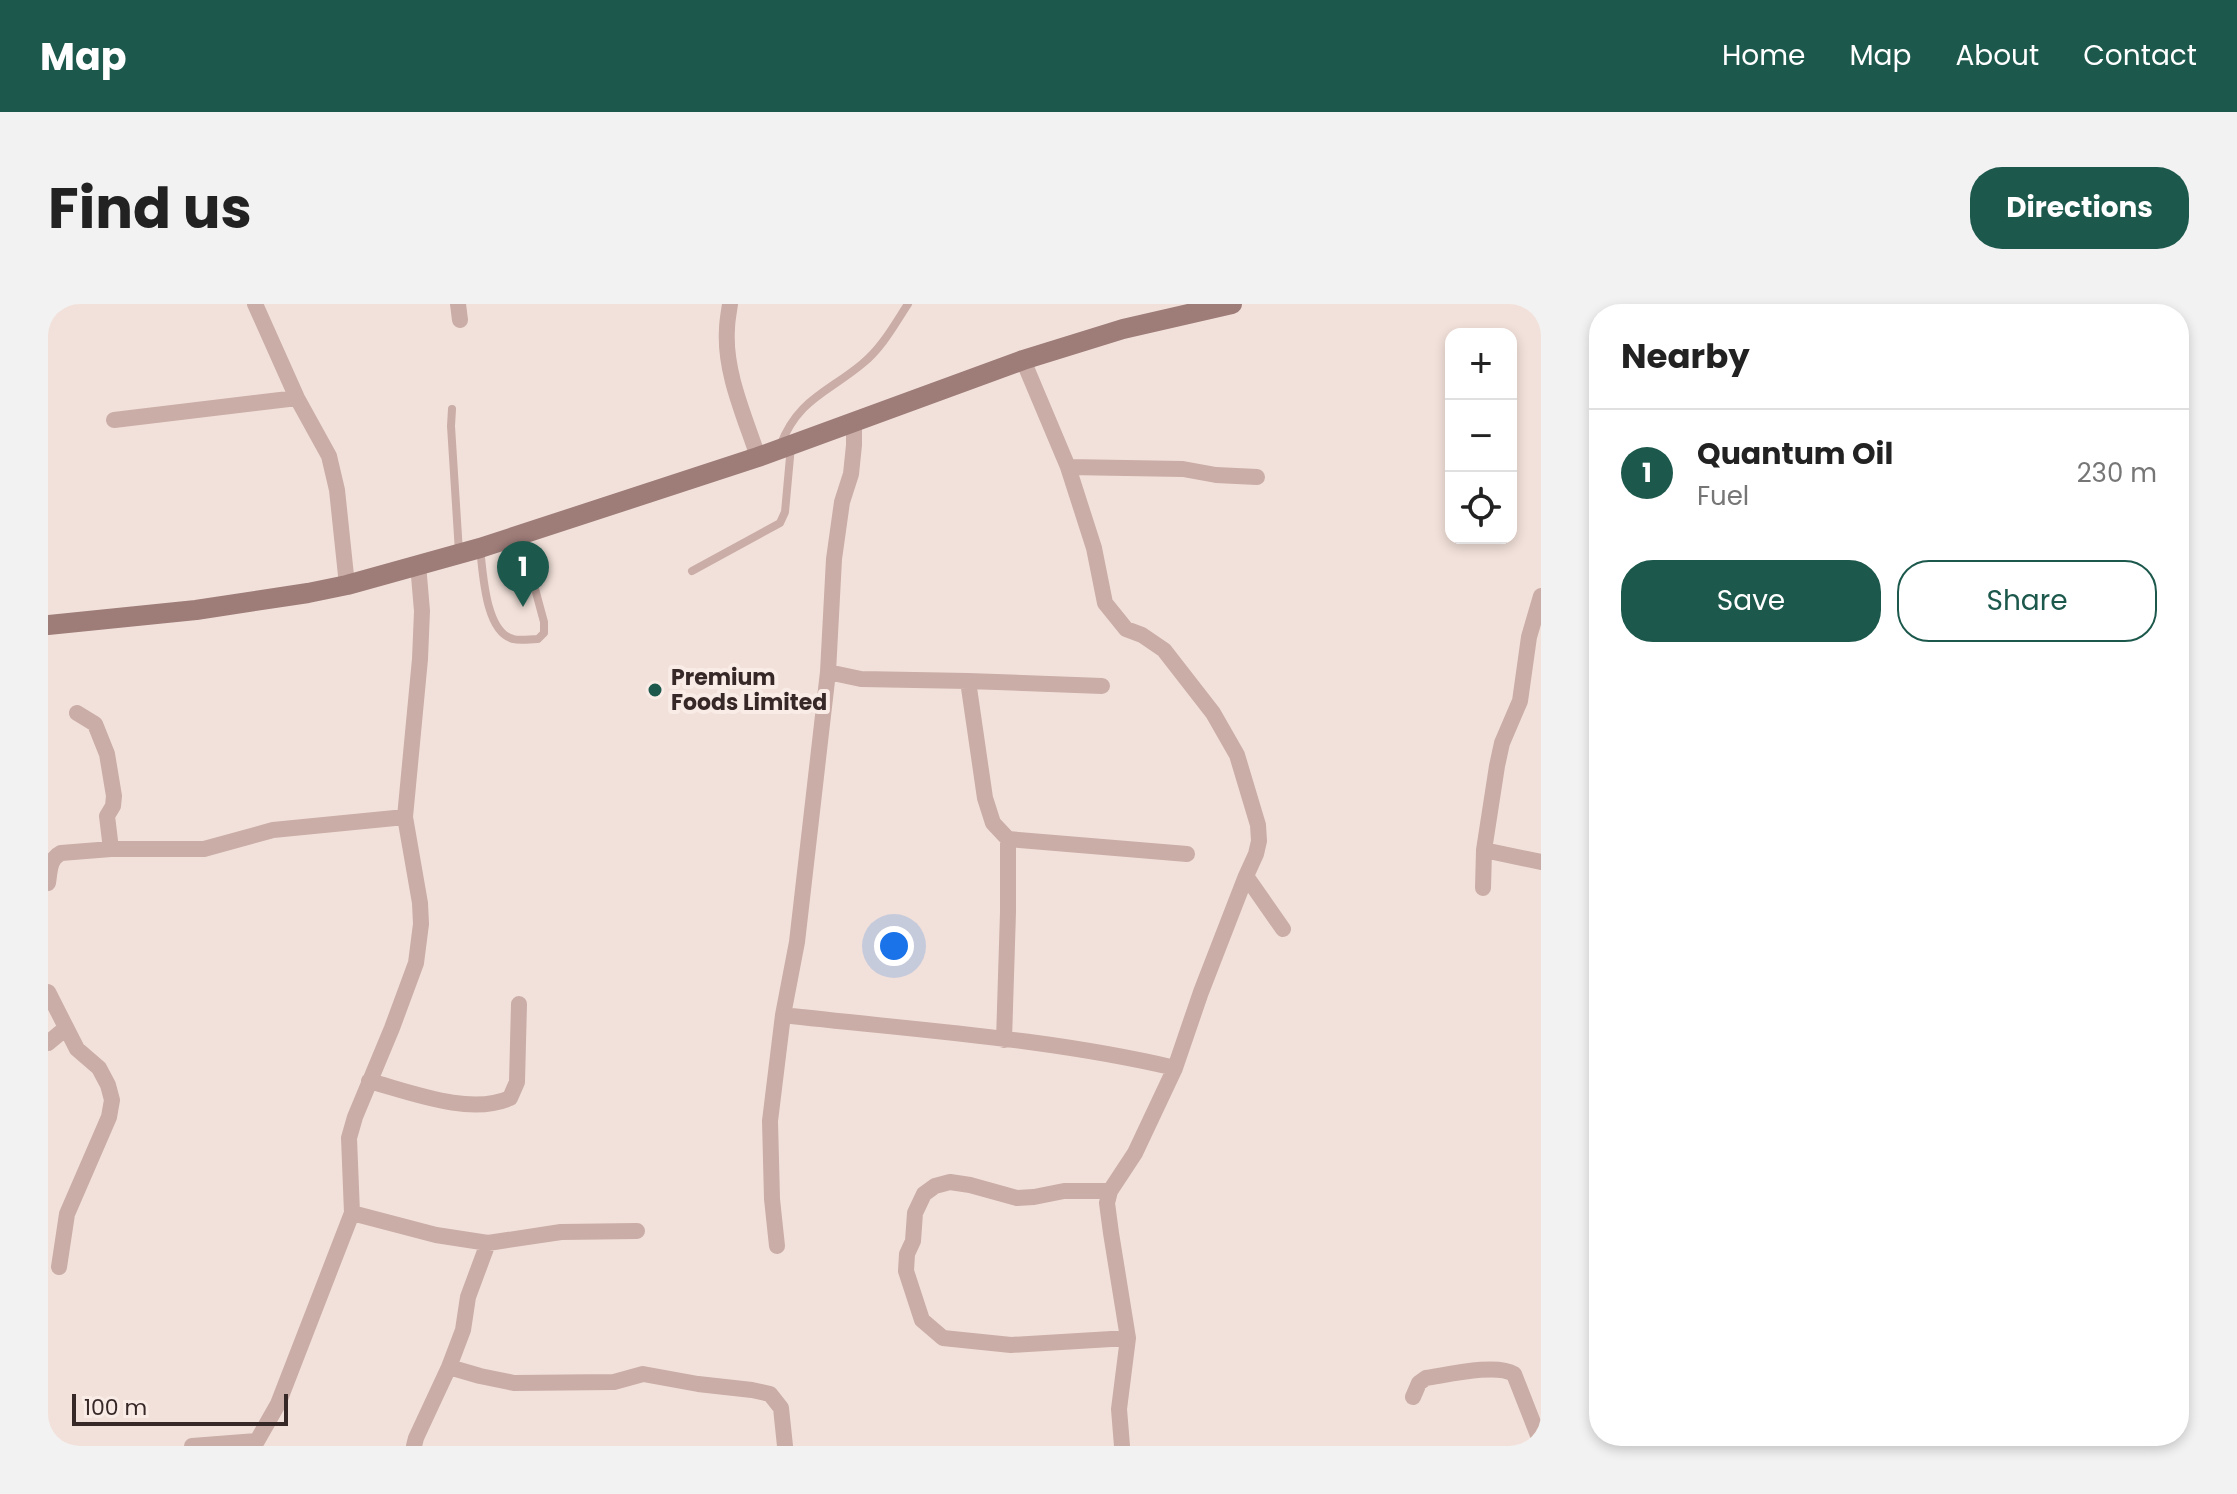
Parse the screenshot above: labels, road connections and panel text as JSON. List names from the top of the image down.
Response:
{
  "places": ["Premium Foods Limited"],
  "scale_bar": "100 m",
  "page": {
    "header": "Map",
    "nav": [
      "Home",
      "Map",
      "About",
      "Contact"
    ],
    "title": "Find us",
    "buttons": [
      "Directions",
      ["Save", "Share"]
    ],
    "heading": "Nearby",
    "map_buttons": ["+", "−"],
    "list": [
      {
        "mark": "1",
        "name": "Quantum Oil",
        "note": "Fuel",
        "value": "230 m"
      }
    ],
    "pins": "1",
    "scale": "100 m"
  }
}
